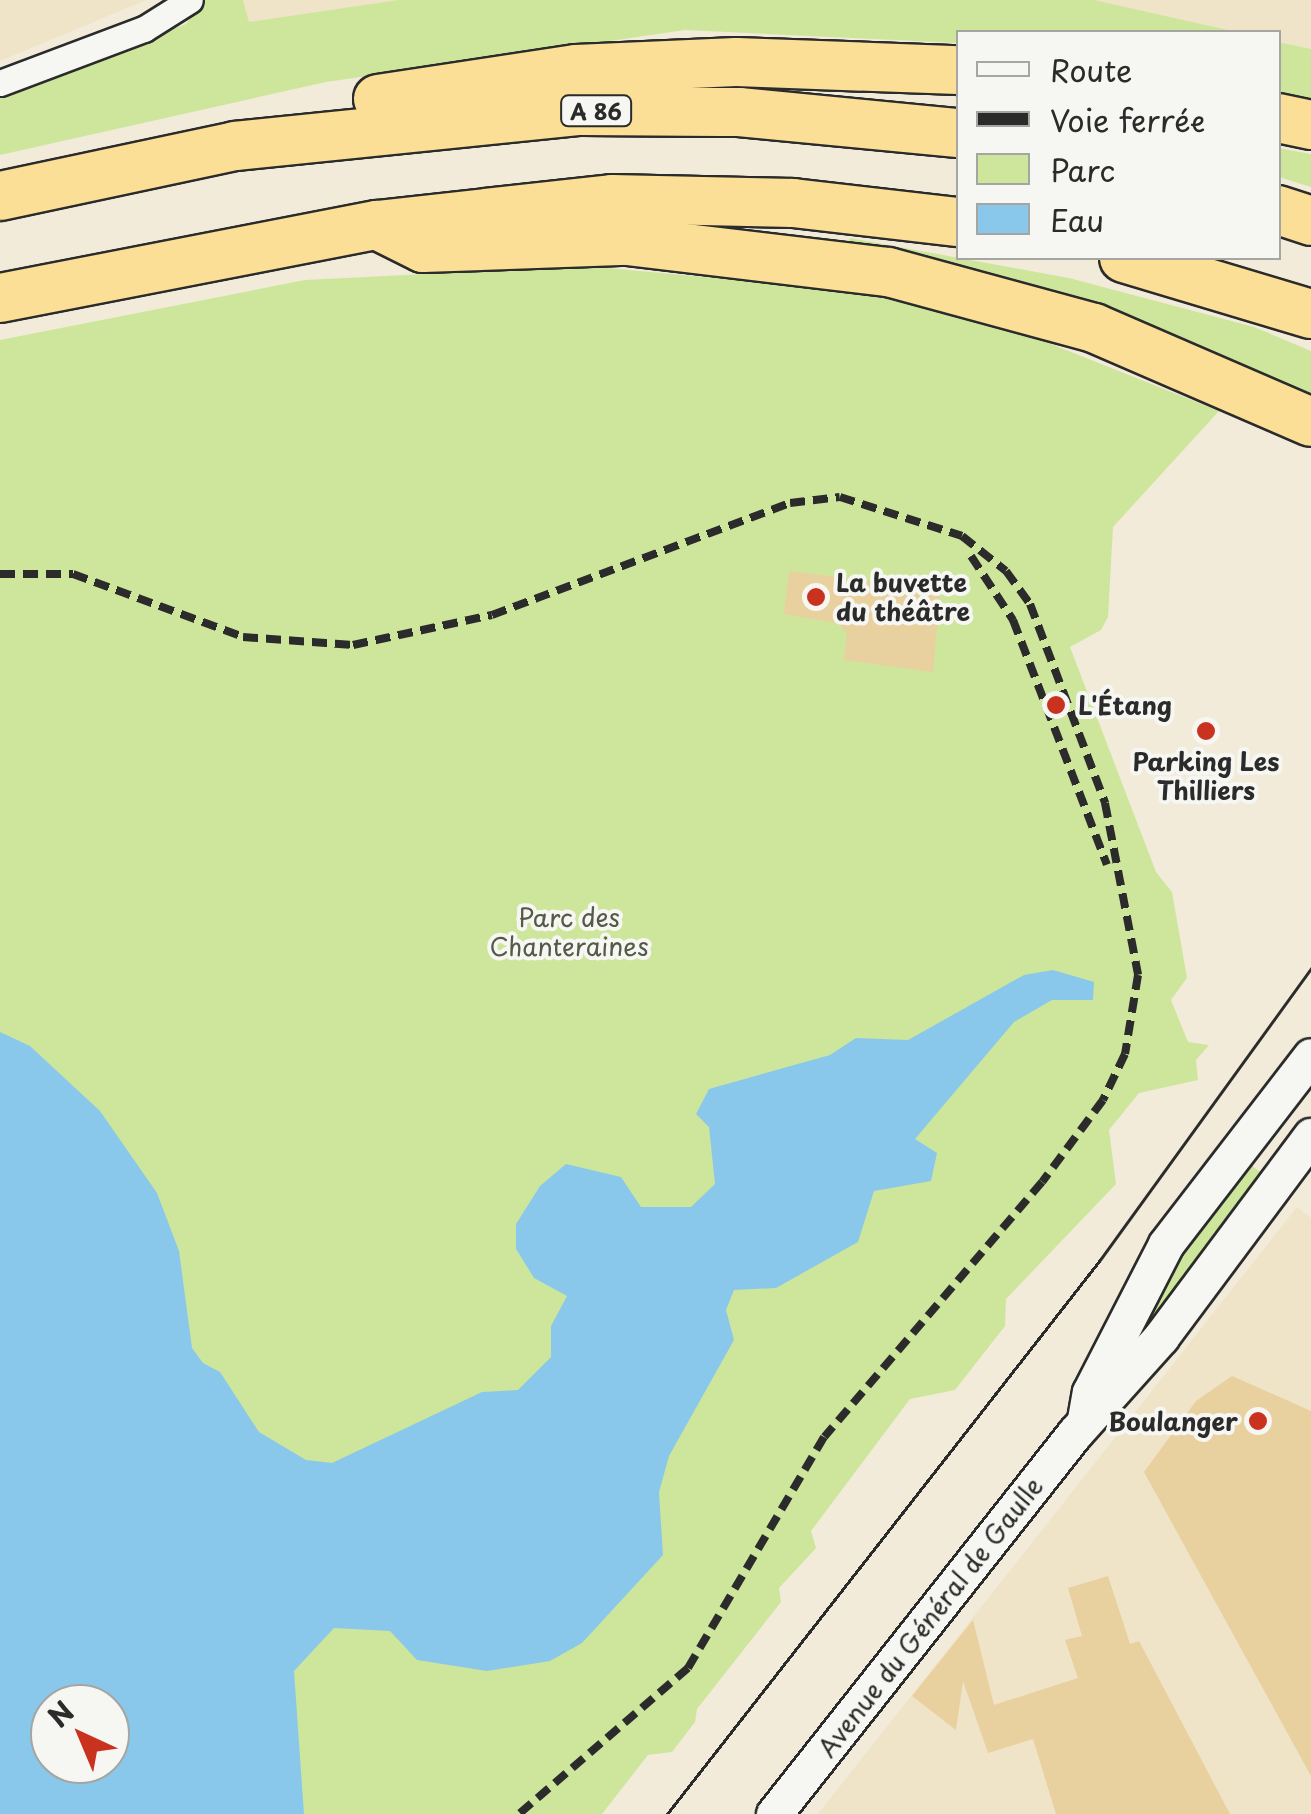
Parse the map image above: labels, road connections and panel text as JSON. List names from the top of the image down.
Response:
{
  "streets": {
    "highway": ["A 86"],
    "main road": ["Avenue du Général de Gaulle"]
  },
  "parks": ["Parc des Chanteraines"],
  "places": [
    "La buvette du théâtre",
    "L'Étang",
    "Parking Les Thilliers",
    "Boulanger"
  ],
  "legend": [
    "Route",
    "Voie ferrée",
    "Parc",
    "Eau"
  ],
  "north": "top left"
}
